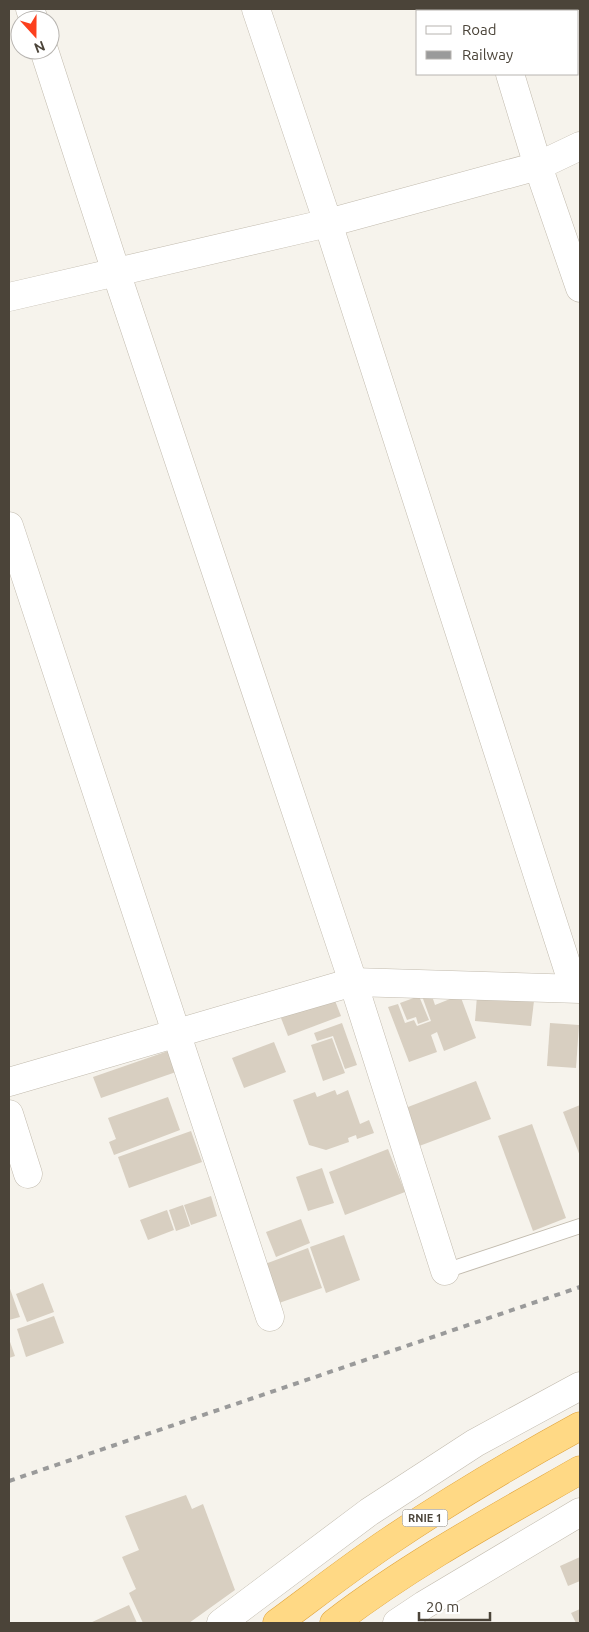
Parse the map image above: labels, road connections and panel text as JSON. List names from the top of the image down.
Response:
{
  "streets": {
    "highway": ["RNIE 1"]
  },
  "legend": ["Road", "Railway"],
  "scale_bar": "20 m",
  "north": "bottom"
}
